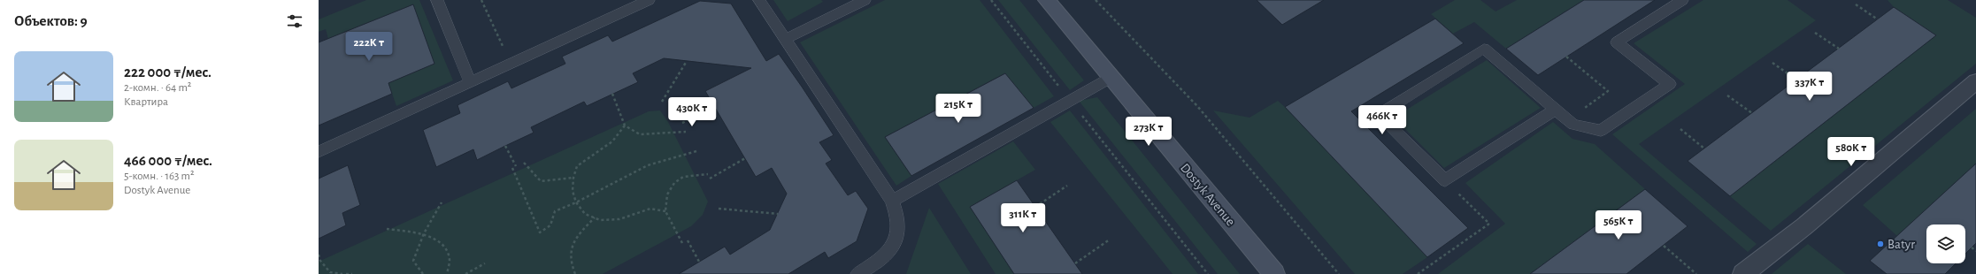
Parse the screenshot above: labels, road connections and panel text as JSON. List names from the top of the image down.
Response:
{
  "streets": {
    "main road": ["Dostyk Avenue"]
  },
  "places": ["Batyr"],
  "page": {
    "heading": "Объектов: 9",
    "price": [
      "222K ₸",
      "337K ₸",
      "215K ₸",
      "430K ₸",
      "466K ₸",
      "273K ₸",
      "580K ₸",
      "311K ₸",
      "565K ₸"
    ],
    "list": [
      {
        "name": "222 000 ₸/мес.",
        "note": "2-комн. · 64 m² · Квартира"
      },
      {
        "name": "466 000 ₸/мес.",
        "note": "5-комн. · 163 m² · Dostyk Avenue"
      }
    ]
  }
}
